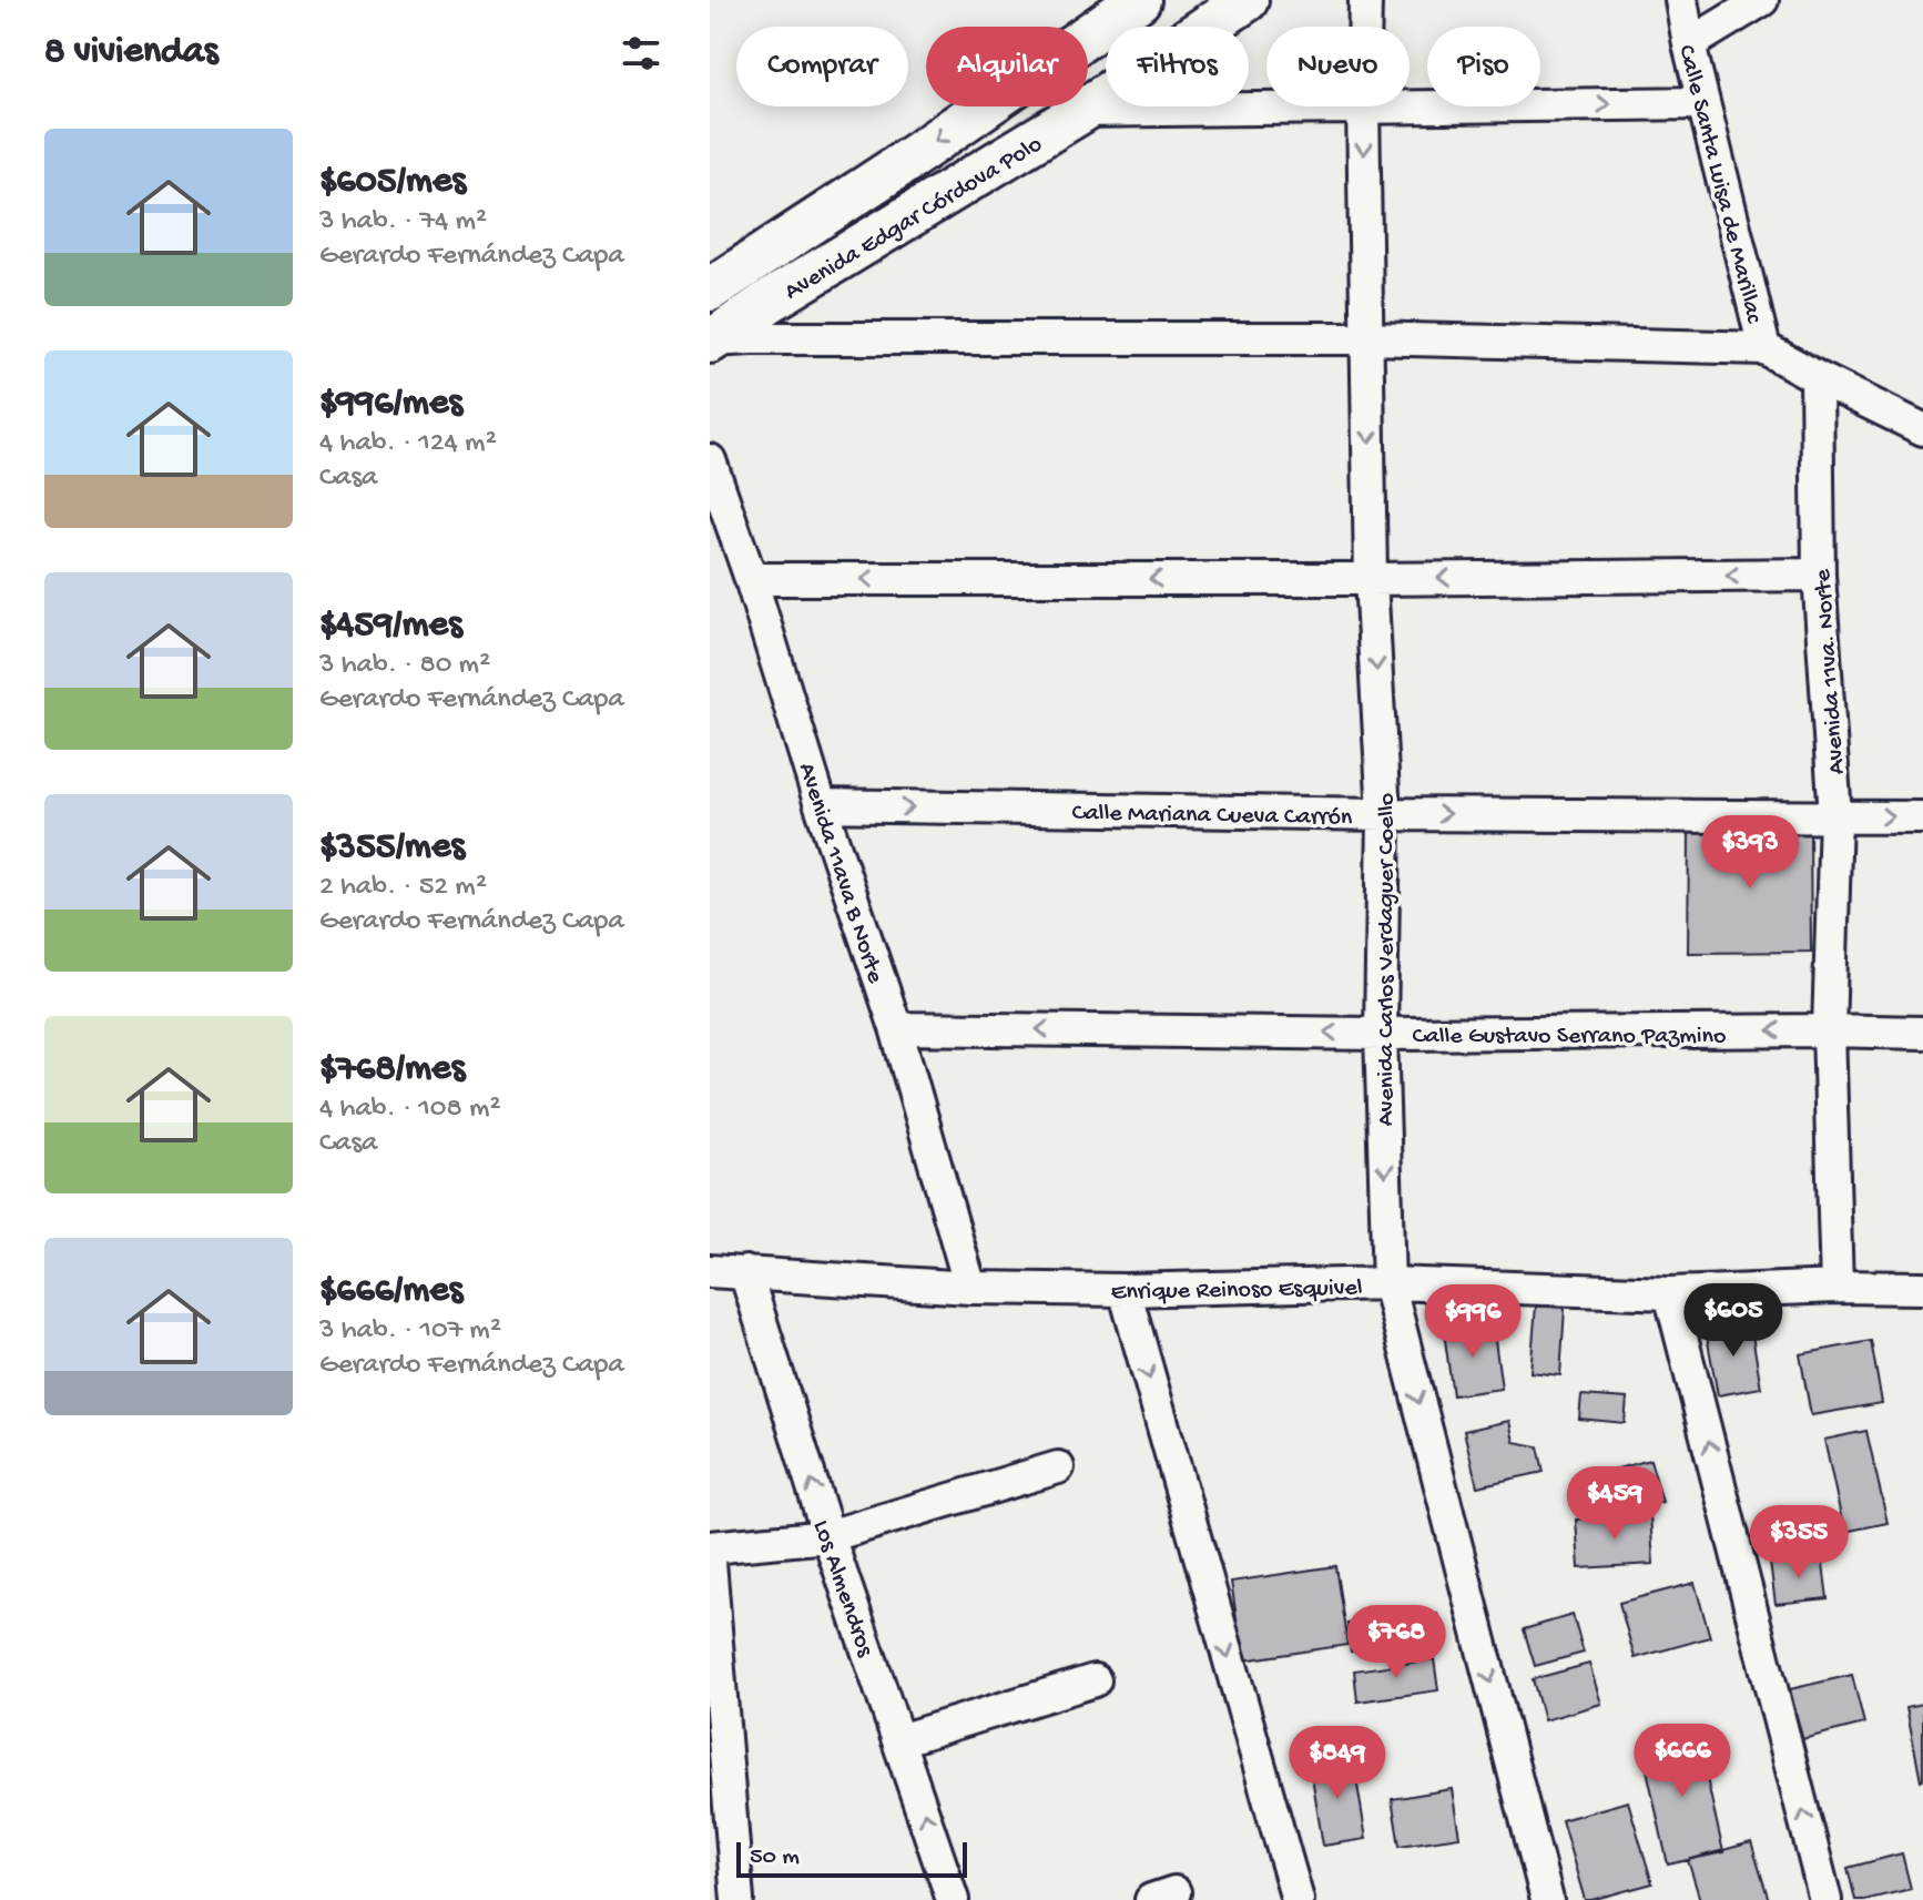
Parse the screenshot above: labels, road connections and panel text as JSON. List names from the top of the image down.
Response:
{
  "streets": {
    "main road": ["Avenida Edgar Córdova Polo"],
    "street": [
      "Calle Santa Luisa de Marillac",
      "Avenida 11va. Norte",
      "Calle Mariana Cueva Carrón",
      "Avenida 11ava B Norte",
      "Avenida Carlos Verdaguer Coello",
      "Calle Gustavo Serrano Pazmino",
      "Enrique Reinoso Esquivel",
      "Los Almendros"
    ]
  },
  "crossings": [
    ["Calle Santa Luisa de Marillac", "Avenida 11va. Norte"],
    ["Avenida 11va. Norte", "Calle Mariana Cueva Carrón"],
    ["Avenida 11va. Norte", "Calle Gustavo Serrano Pazmino"],
    ["Avenida 11va. Norte", "Enrique Reinoso Esquivel"],
    ["Calle Mariana Cueva Carrón", "Avenida 11ava B Norte"],
    ["Calle Mariana Cueva Carrón", "Avenida Carlos Verdaguer Coello"],
    ["Avenida 11ava B Norte", "Calle Gustavo Serrano Pazmino"],
    ["Avenida 11ava B Norte", "Enrique Reinoso Esquivel"],
    ["Avenida Carlos Verdaguer Coello", "Calle Gustavo Serrano Pazmino"],
    ["Avenida Carlos Verdaguer Coello", "Enrique Reinoso Esquivel"],
    ["Enrique Reinoso Esquivel", "Los Almendros"]
  ],
  "one_way": ["Calle Gustavo Serrano Pazmino", "Los Almendros"],
  "scale_bar": "50 m",
  "page": {
    "heading": "8 viviendas",
    "chip": [
      "Comprar",
      "Alquilar",
      "Filtros",
      "Nuevo",
      "Piso"
    ],
    "list": [
      {
        "name": "$605/mes",
        "note": "3 hab. · 74 m² · Gerardo Fernández Capa"
      },
      {
        "name": "$996/mes",
        "note": "4 hab. · 124 m² · Casa"
      },
      {
        "name": "$459/mes",
        "note": "3 hab. · 80 m² · Gerardo Fernández Capa"
      },
      {
        "name": "$355/mes",
        "note": "2 hab. · 52 m² · Gerardo Fernández Capa"
      },
      {
        "name": "$768/mes",
        "note": "4 hab. · 108 m² · Casa"
      },
      {
        "name": "$666/mes",
        "note": "3 hab. · 107 m² · Gerardo Fernández Capa"
      }
    ],
    "price": [
      "$393",
      "$605",
      "$996",
      "$459",
      "$355",
      "$768",
      "$666",
      "$849"
    ],
    "scale": "50 m"
  }
}
